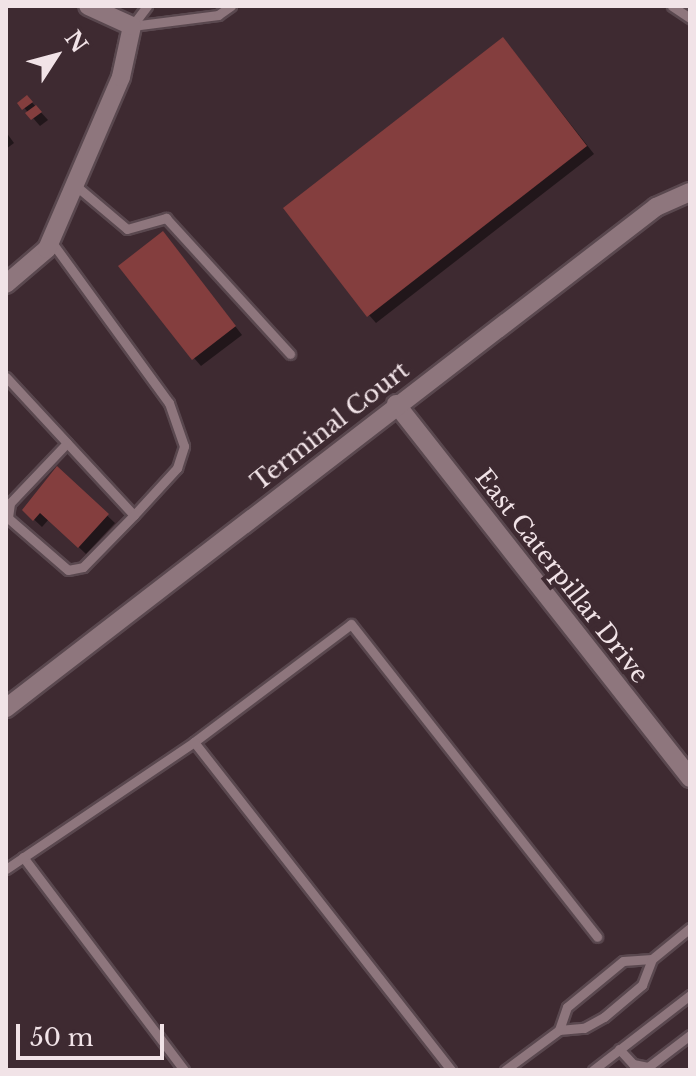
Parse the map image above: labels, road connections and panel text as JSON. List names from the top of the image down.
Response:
{
  "streets": {
    "street": ["Terminal Court", "East Caterpillar Drive"]
  },
  "crossings": [
    ["Terminal Court", "East Caterpillar Drive"]
  ],
  "scale_bar": "50 m",
  "north": "top right"
}
